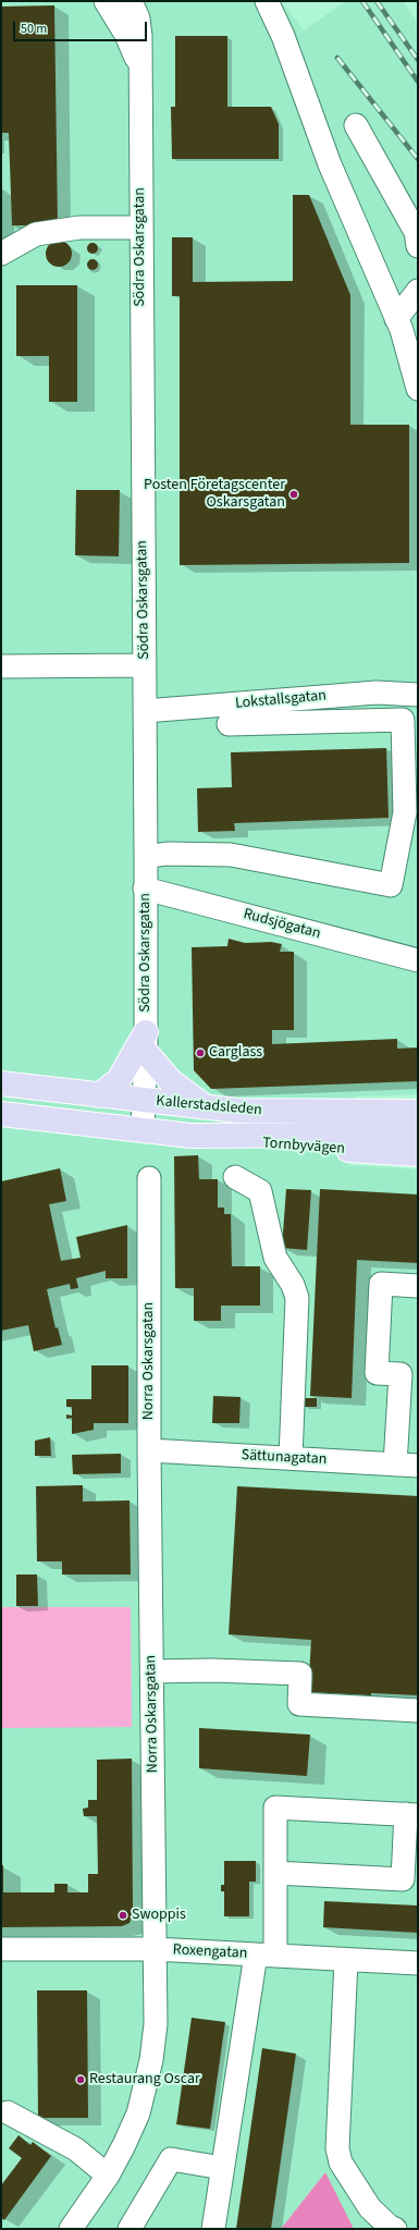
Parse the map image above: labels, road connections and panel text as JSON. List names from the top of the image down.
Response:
{
  "streets": {
    "main road": ["Kallerstadsleden", "Tornbyvägen"],
    "street": [
      "Södra Oskarsgatan",
      "Lokstallsgatan",
      "Rudsjögatan",
      "Norra Oskarsgatan",
      "Sättunagatan",
      "Roxengatan"
    ]
  },
  "crossings": [
    ["Södra Oskarsgatan", "Lokstallsgatan"],
    ["Södra Oskarsgatan", "Rudsjögatan"],
    ["Södra Oskarsgatan", "Kallerstadsleden"],
    ["Kallerstadsleden", "Tornbyvägen"],
    ["Norra Oskarsgatan", "Sättunagatan"],
    ["Norra Oskarsgatan", "Roxengatan"]
  ],
  "places": [
    "Posten Företagscenter Oskarsgatan",
    "Carglass",
    "Swoppis",
    "Restaurang Oscar"
  ],
  "scale_bar": "50 m"
}
